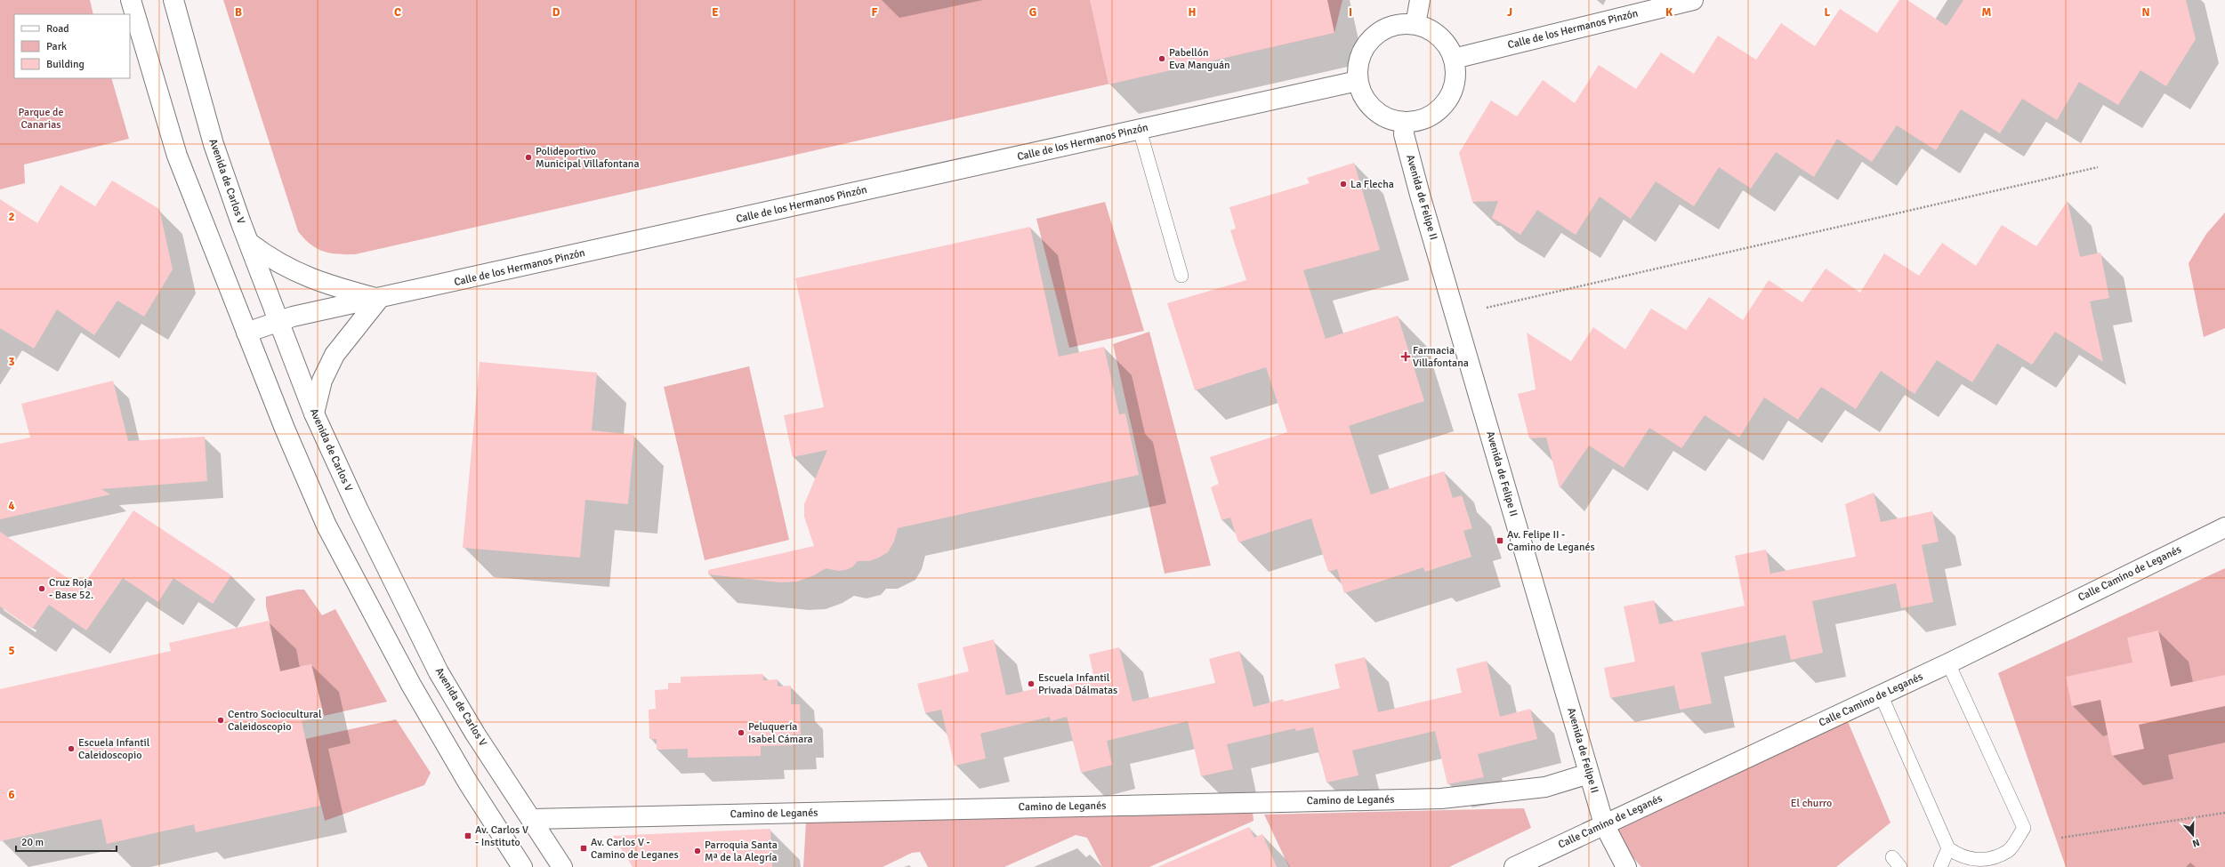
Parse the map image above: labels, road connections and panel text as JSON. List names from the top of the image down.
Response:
{
  "streets": {
    "street": [
      "Calle de los Hermanos Pinzón",
      "Avenida de Carlos V",
      "Avenida de Felipe II",
      "Calle Camino de Leganés",
      "Camino de Leganés"
    ]
  },
  "crossings": [
    ["Calle de los Hermanos Pinzón", "Avenida de Carlos V"],
    ["Calle de los Hermanos Pinzón", "Avenida de Felipe II"],
    ["Avenida de Carlos V", "Camino de Leganés"],
    ["Avenida de Felipe II", "Calle Camino de Leganés"],
    ["Avenida de Felipe II", "Camino de Leganés"]
  ],
  "parks": ["Parque de Canarias", "El churro"],
  "places": {
    "other": [
      "Pabellón Eva Manguán",
      "Polideportivo Municipal Villafontana",
      "La Flecha",
      "Cruz Roja - Base 52.",
      "Escuela Infantil Privada Dálmatas",
      "Centro Sociocultural Caleidoscopio",
      "Peluquería Isabel Cámara",
      "Escuela Infantil Caleidoscopio",
      "Parroquia Santa Mª de la Alegría"
    ],
    "health": ["Farmacia Villafontana"],
    "transit": ["Av. Felipe II - Camino de Leganés", "Av. Carlos V - Instituto", "Av. Carlos V - Camino de Leganes"]
  },
  "legend": ["Road", "Park", "Building"],
  "scale_bar": "20 m",
  "north": "bottom",
  "grid": {
    "columns": [
      "B",
      "C",
      "D",
      "E",
      "F",
      "G",
      "H",
      "I",
      "J",
      "K",
      "L",
      "M",
      "N"
    ],
    "rows": [
      "2",
      "3",
      "4",
      "5",
      "6"
    ]
  }
}
